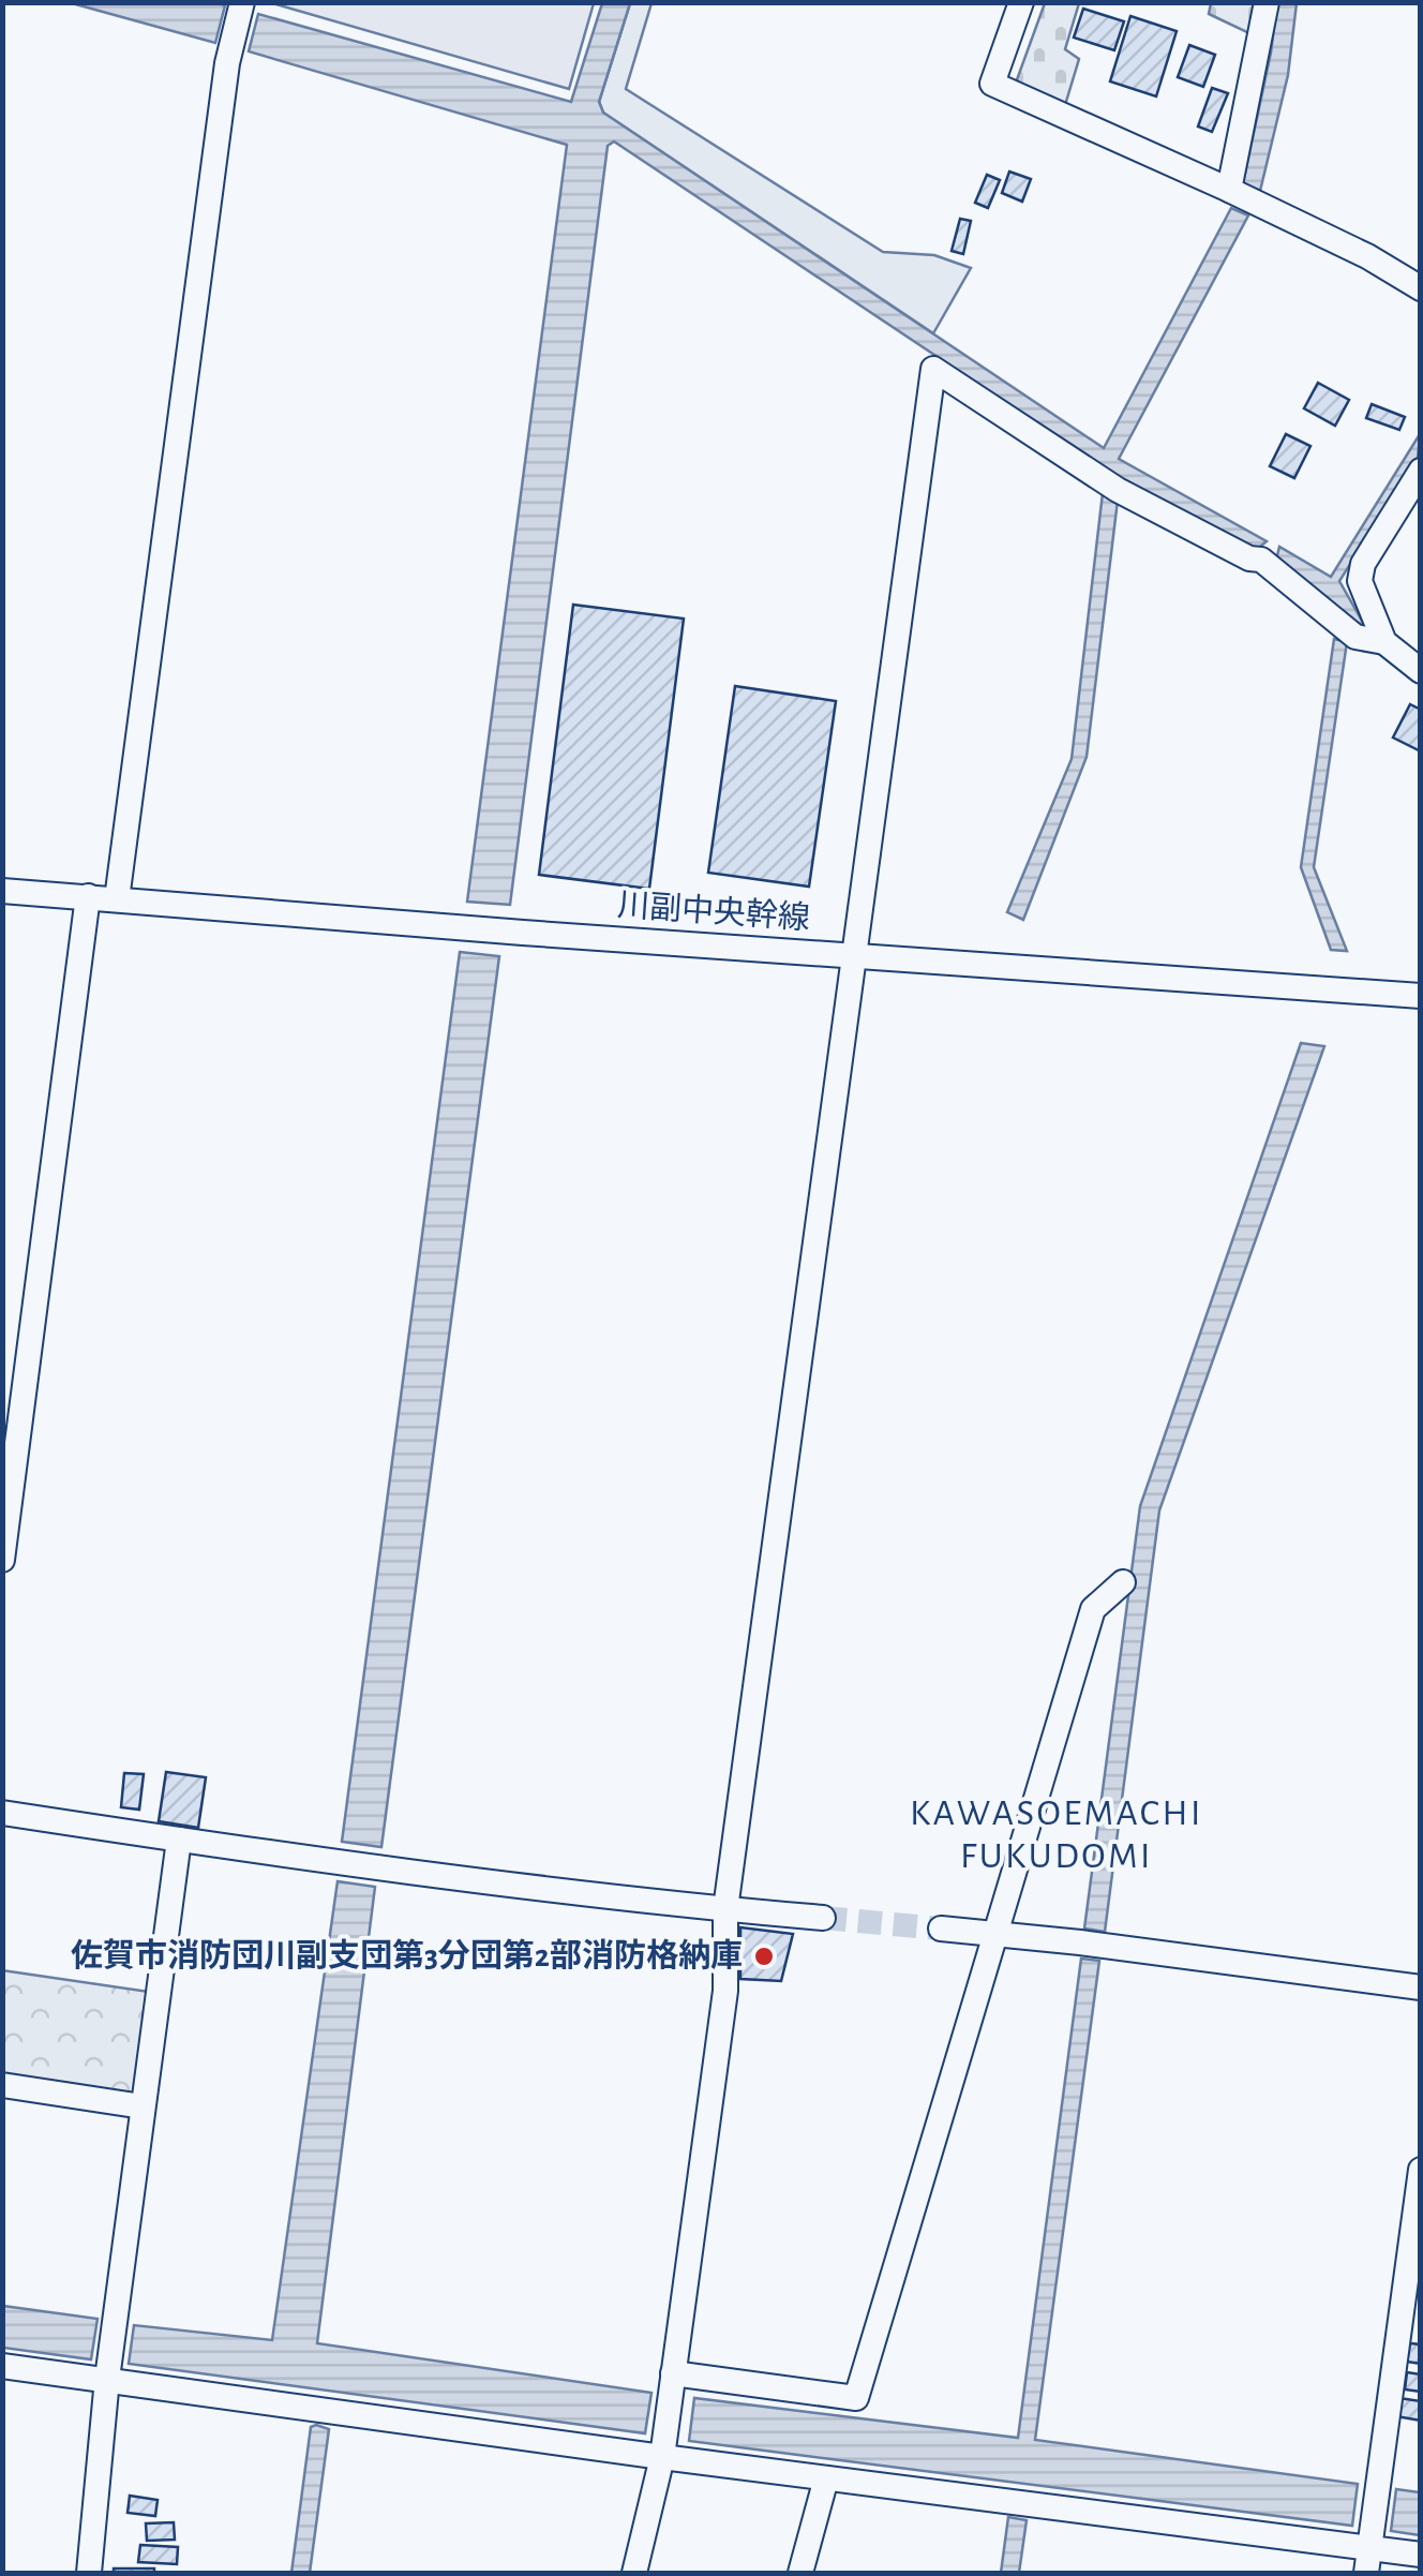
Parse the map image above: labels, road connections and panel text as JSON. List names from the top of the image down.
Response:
{
  "streets": {
    "street": ["川副中央幹線"]
  },
  "districts": ["KAWASOEMACHI FUKUDOMI"],
  "places": ["佐賀市消防団川副支団第3分団第2部消防格納庫"]
}
